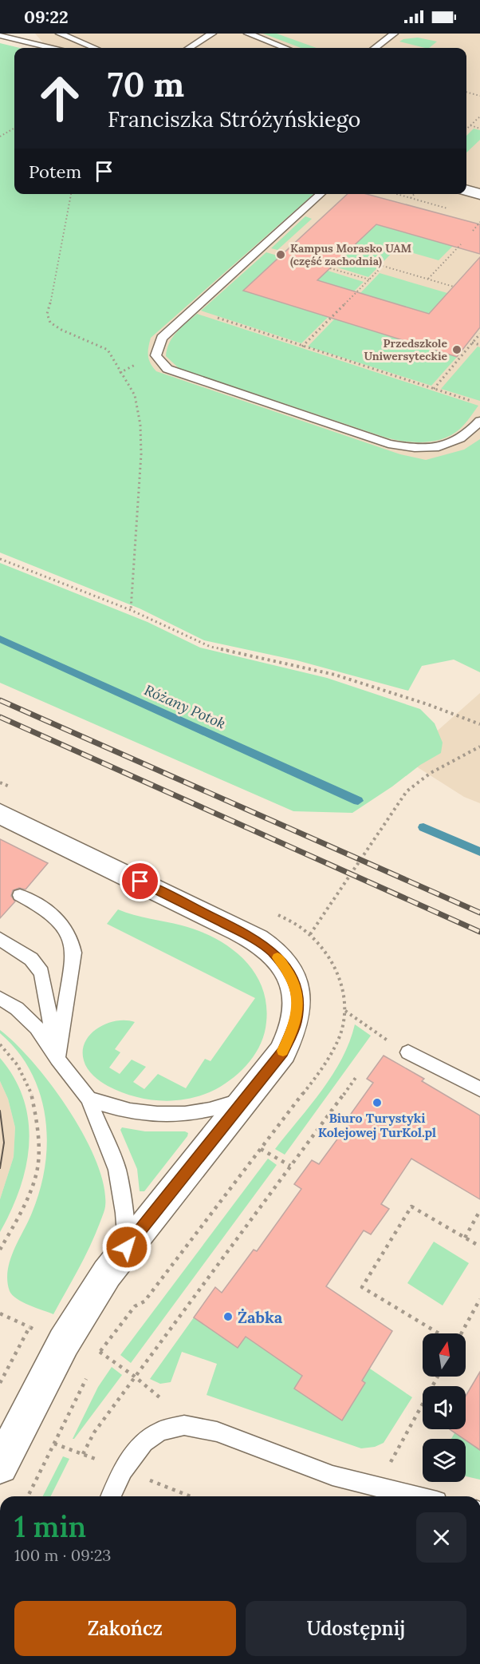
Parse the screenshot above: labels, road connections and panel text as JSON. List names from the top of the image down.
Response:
{
  "water": ["Różany Potok"],
  "places": [
    "Kampus Morasko UAM (część zachodnia)",
    "Przedszkole Uniwersyteckie",
    "Biuro Turystyki Kolejowej TurKol.pl",
    "Żabka"
  ],
  "north": "top",
  "page": {
    "status": "09:22",
    "turn": ["70 m", "Franciszka Stróżyńskiego"],
    "then": "Potem",
    "heading": ["1 min", "100 m · 09:23"],
    "buttons": ["Zakończ", "Udostępnij"]
  }
}
